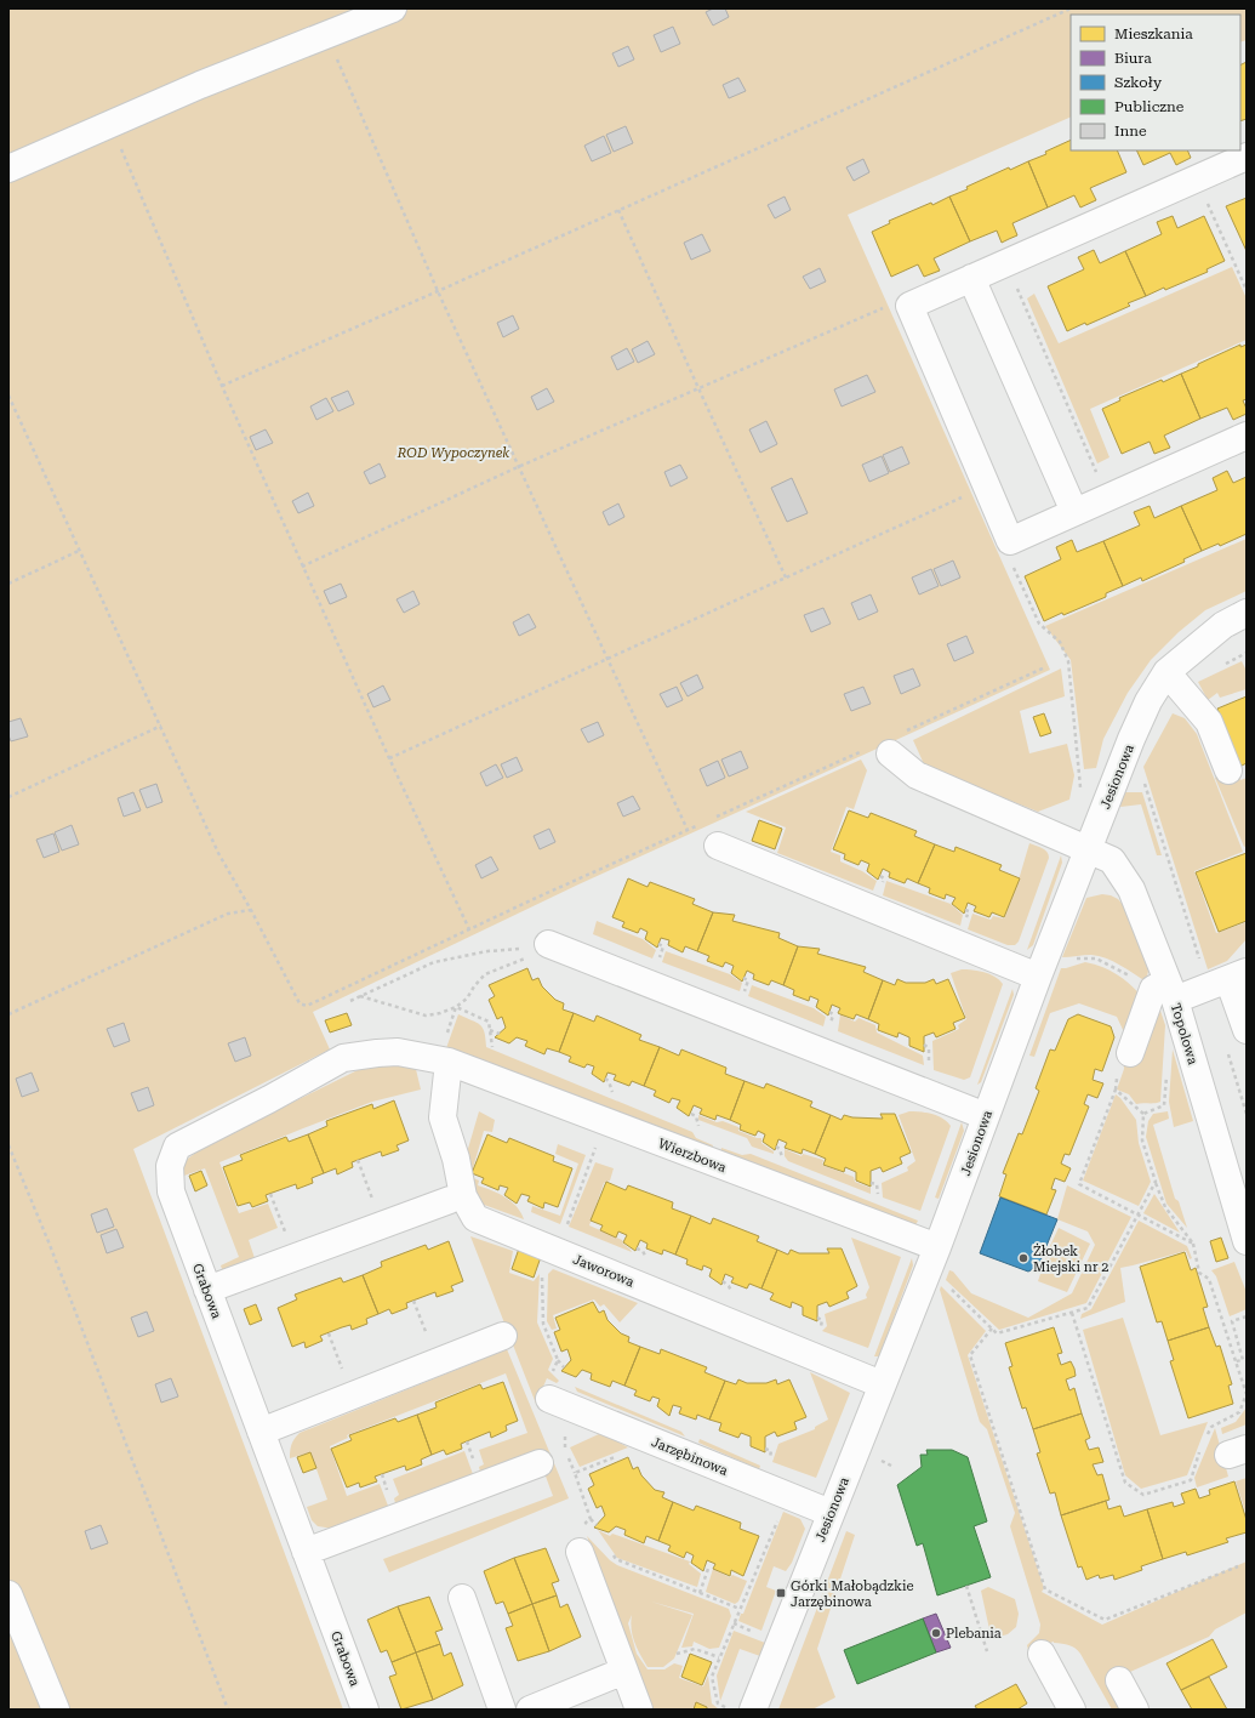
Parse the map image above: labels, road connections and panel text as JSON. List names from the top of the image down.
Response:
{
  "streets": {
    "street": [
      "Jesionowa",
      "Topolowa",
      "Wierzbowa",
      "Jaworowa",
      "Grabowa",
      "Jarzębinowa"
    ]
  },
  "crossings": [
    ["Jesionowa", "Topolowa"],
    ["Jesionowa", "Wierzbowa"],
    ["Jesionowa", "Jaworowa"],
    ["Jesionowa", "Jarzębinowa"],
    ["Wierzbowa", "Jaworowa"],
    ["Wierzbowa", "Grabowa"],
    ["Jaworowa", "Grabowa"]
  ],
  "parks": ["ROD Wypoczynek"],
  "places": {
    "other": ["Żłobek Miejski nr 2", "Plebania"],
    "transit": ["Górki Małobądzkie Jarzębinowa"]
  },
  "legend": [
    "Mieszkania",
    "Biura",
    "Szkoły",
    "Publiczne",
    "Inne"
  ]
}
